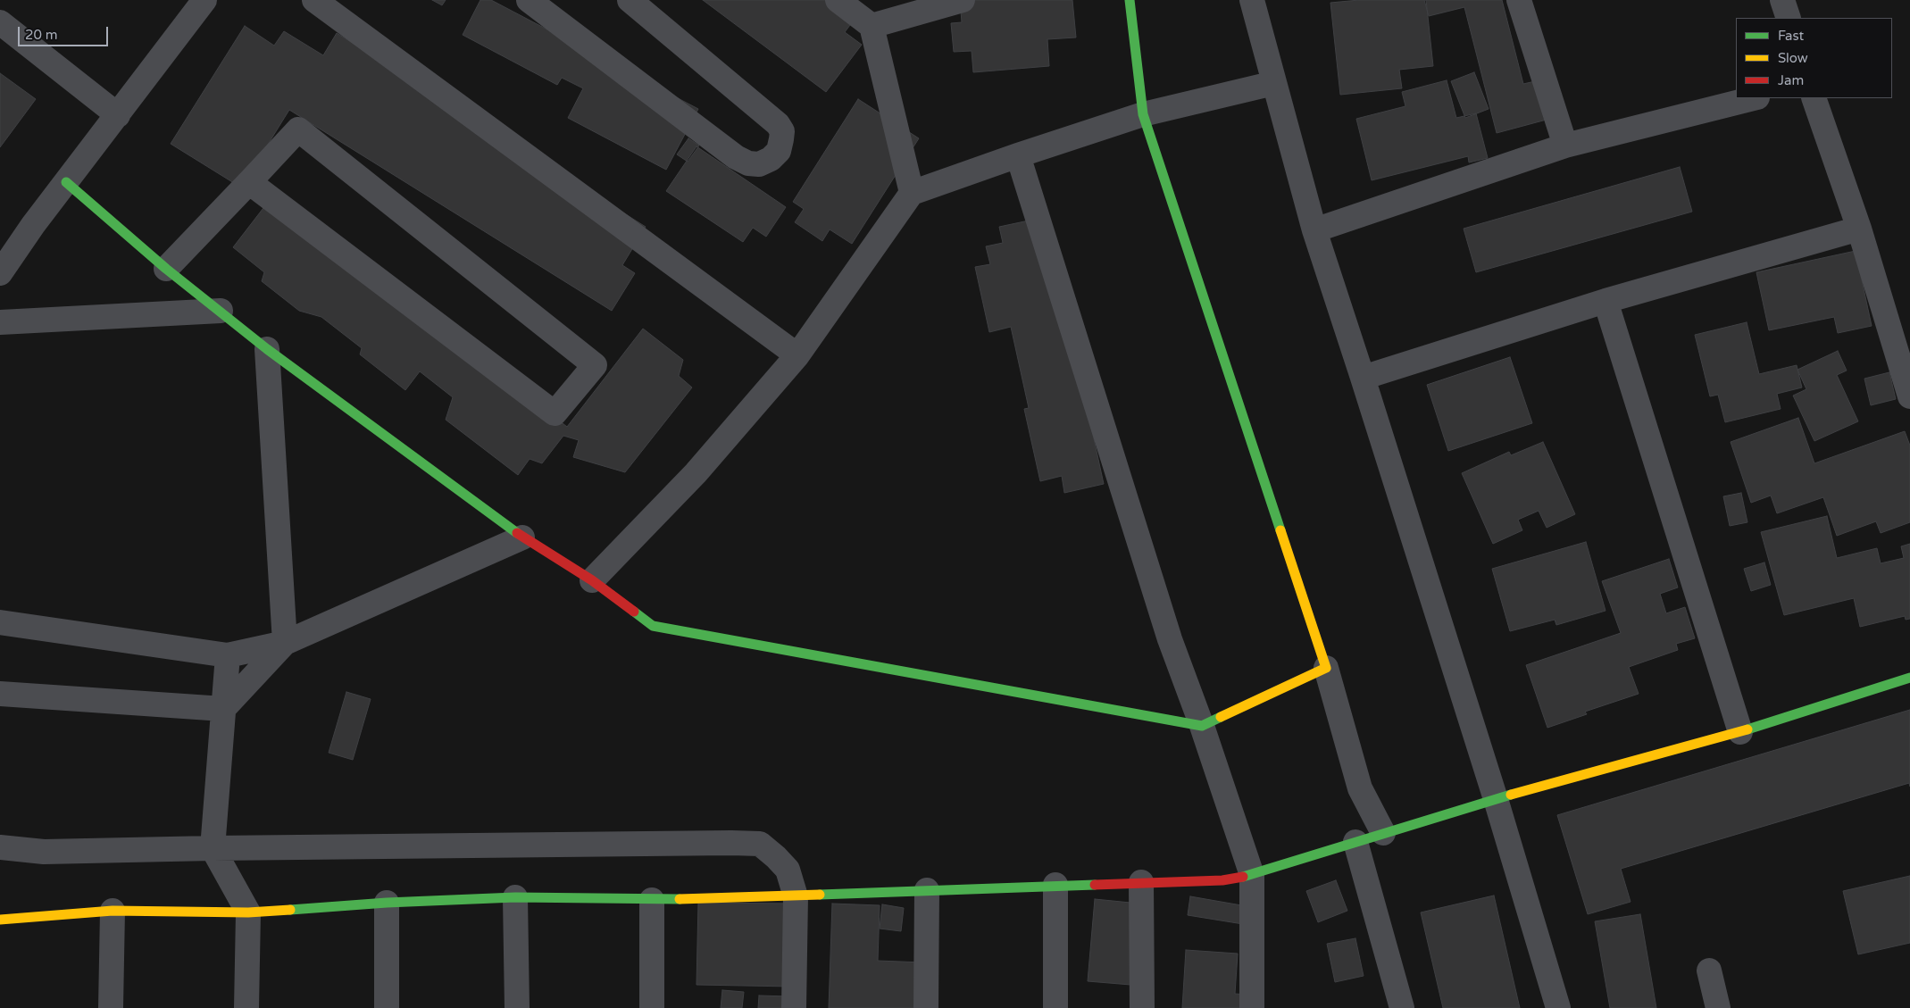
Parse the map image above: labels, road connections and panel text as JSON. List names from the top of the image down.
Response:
{
  "legend": ["Fast", "Slow", "Jam"],
  "scale_bar": "20 m"
}
